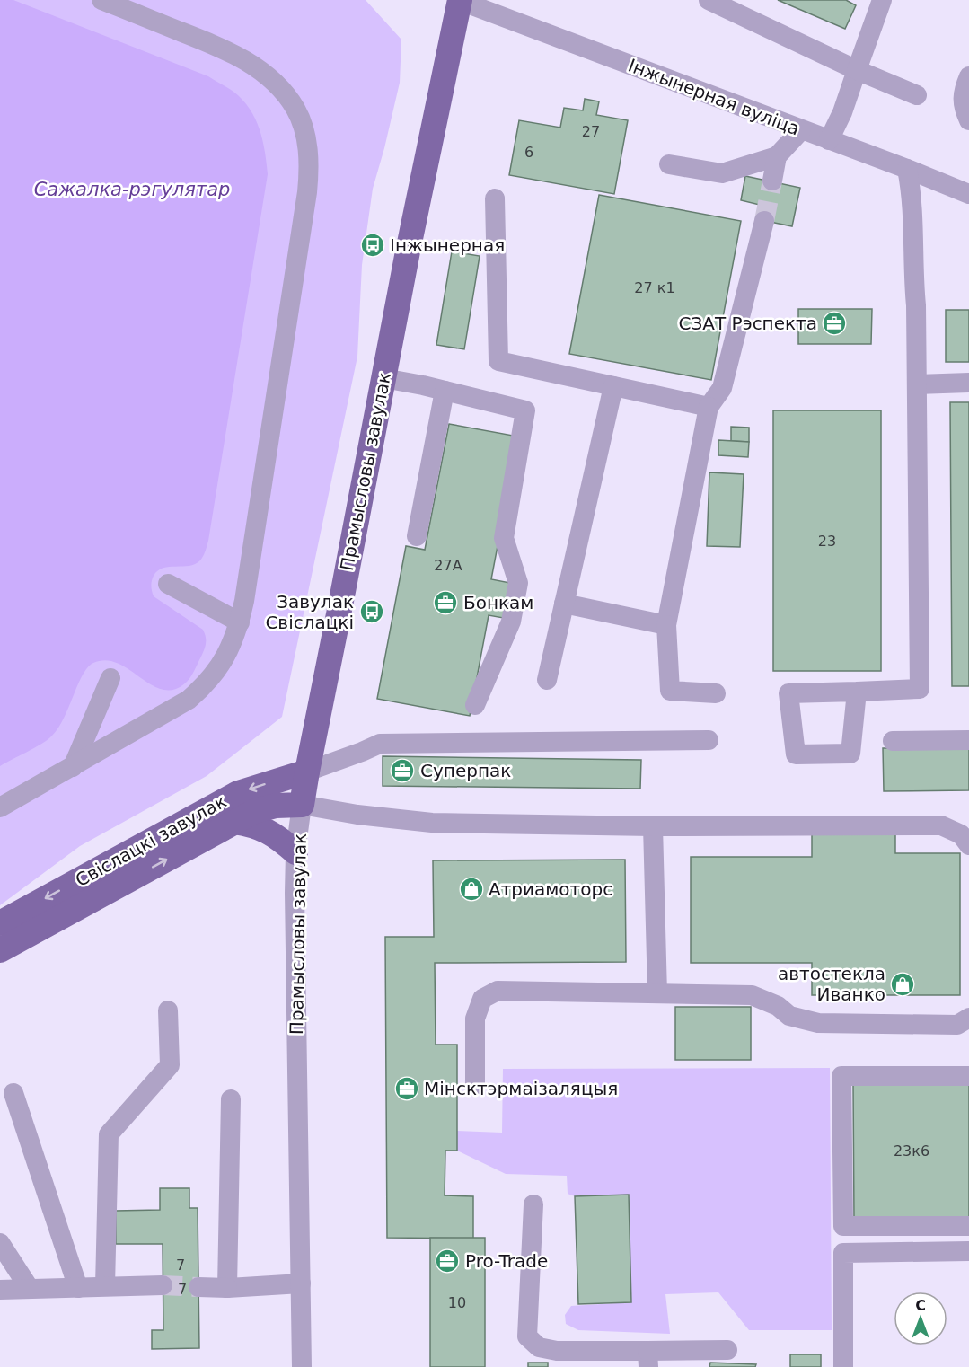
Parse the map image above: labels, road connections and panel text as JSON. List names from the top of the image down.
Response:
{
  "streets": {
    "main road": ["Прамысловы завулак", "Свіслацкі завулак"],
    "street": ["Інжынерная вуліца"]
  },
  "crossings": [
    ["Інжынерная вуліца", "Прамысловы завулак"],
    ["Прамысловы завулак", "Свіслацкі завулак"]
  ],
  "water": ["Сажалка-рэгулятар"],
  "places": {
    "bus stop": ["Інжынерная", "Завулак Свіслацкі"],
    "office": [
      "СЗАТ Рэспекта",
      "Бонкам",
      "Суперпак",
      "Мінсктэрмаізаляцыя",
      "Pro-Trade"
    ],
    "shop": ["Атриамоторс", "автостекла Иванко"]
  },
  "house_numbers": [
    "27",
    "6",
    "27 к1",
    "23",
    "27А",
    "23к6",
    "7",
    "7",
    "10"
  ],
  "north": "top"
}
